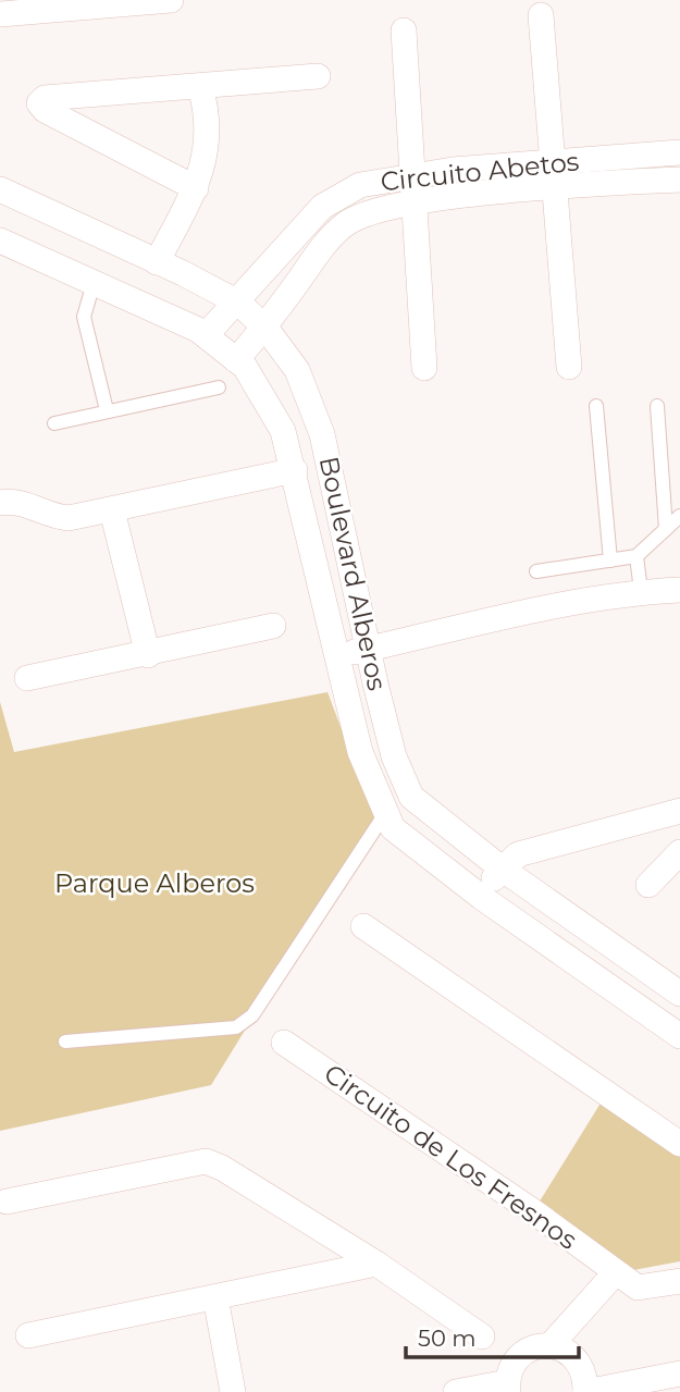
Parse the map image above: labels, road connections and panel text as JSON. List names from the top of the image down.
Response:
{
  "streets": {
    "street": ["Circuito Abetos", "Boulevard Alberos", "Circuito de Los Fresnos"]
  },
  "crossings": [
    ["Circuito Abetos", "Boulevard Alberos"]
  ],
  "parks": ["Parque Alberos"],
  "scale_bar": "50 m"
}
